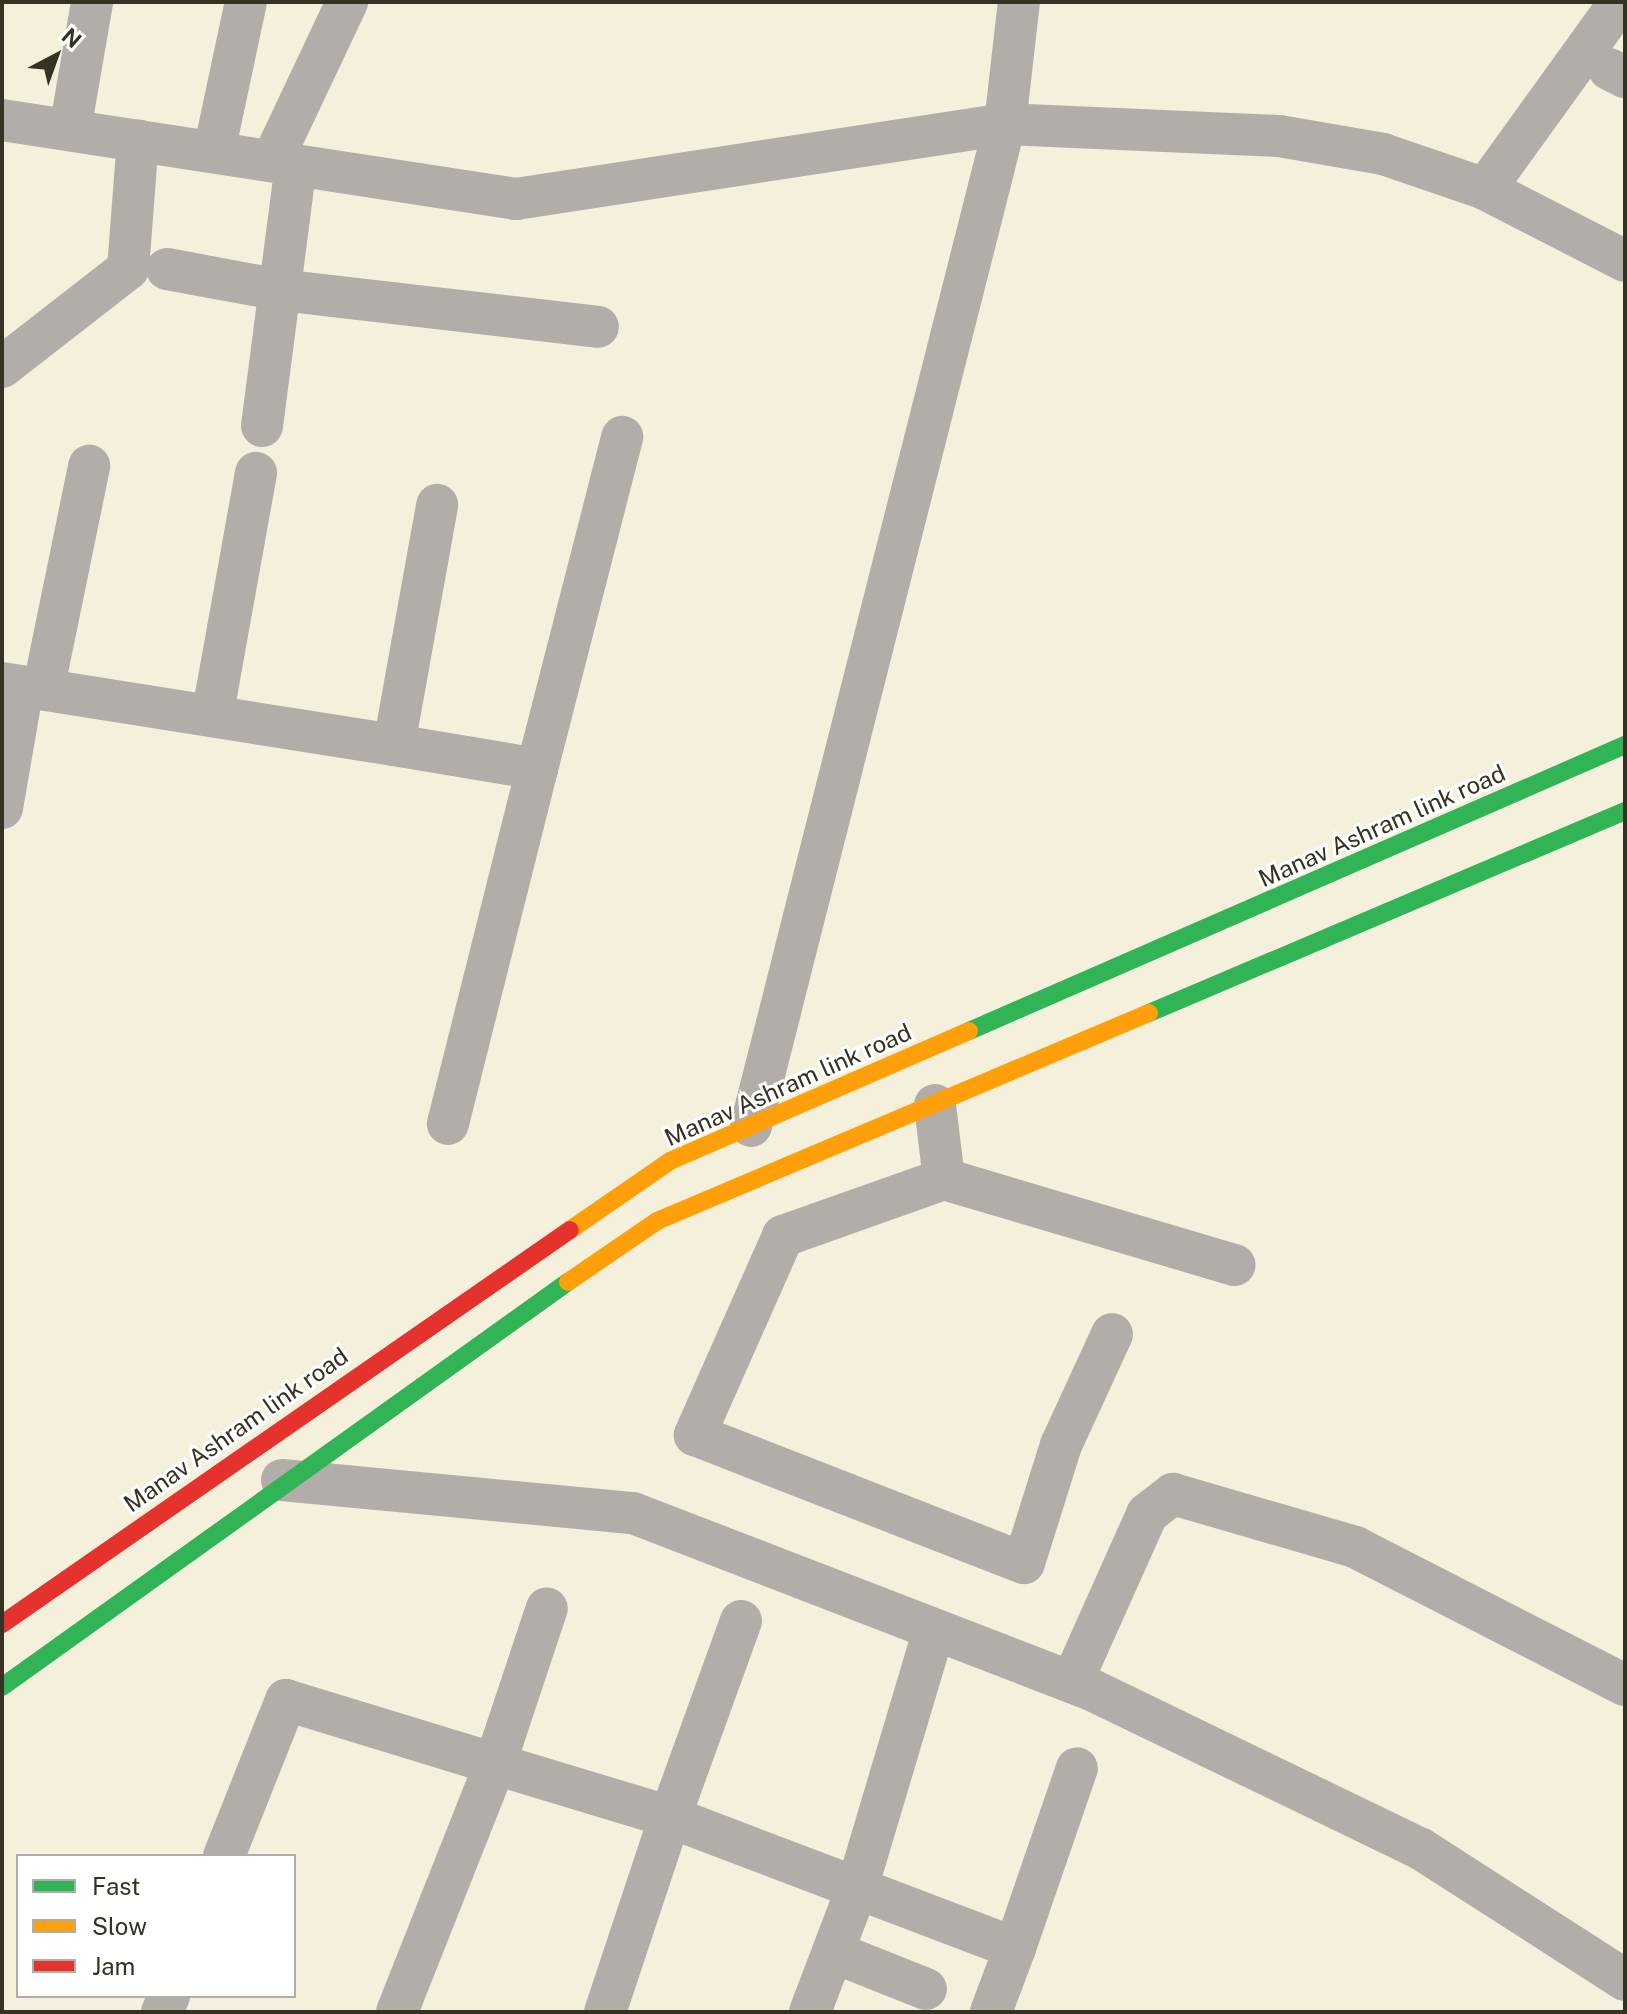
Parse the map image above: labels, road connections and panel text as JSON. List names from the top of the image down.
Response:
{
  "streets": {
    "highway": ["Manav Ashram link road"]
  },
  "legend": ["Fast", "Slow", "Jam"],
  "north": "top right"
}
